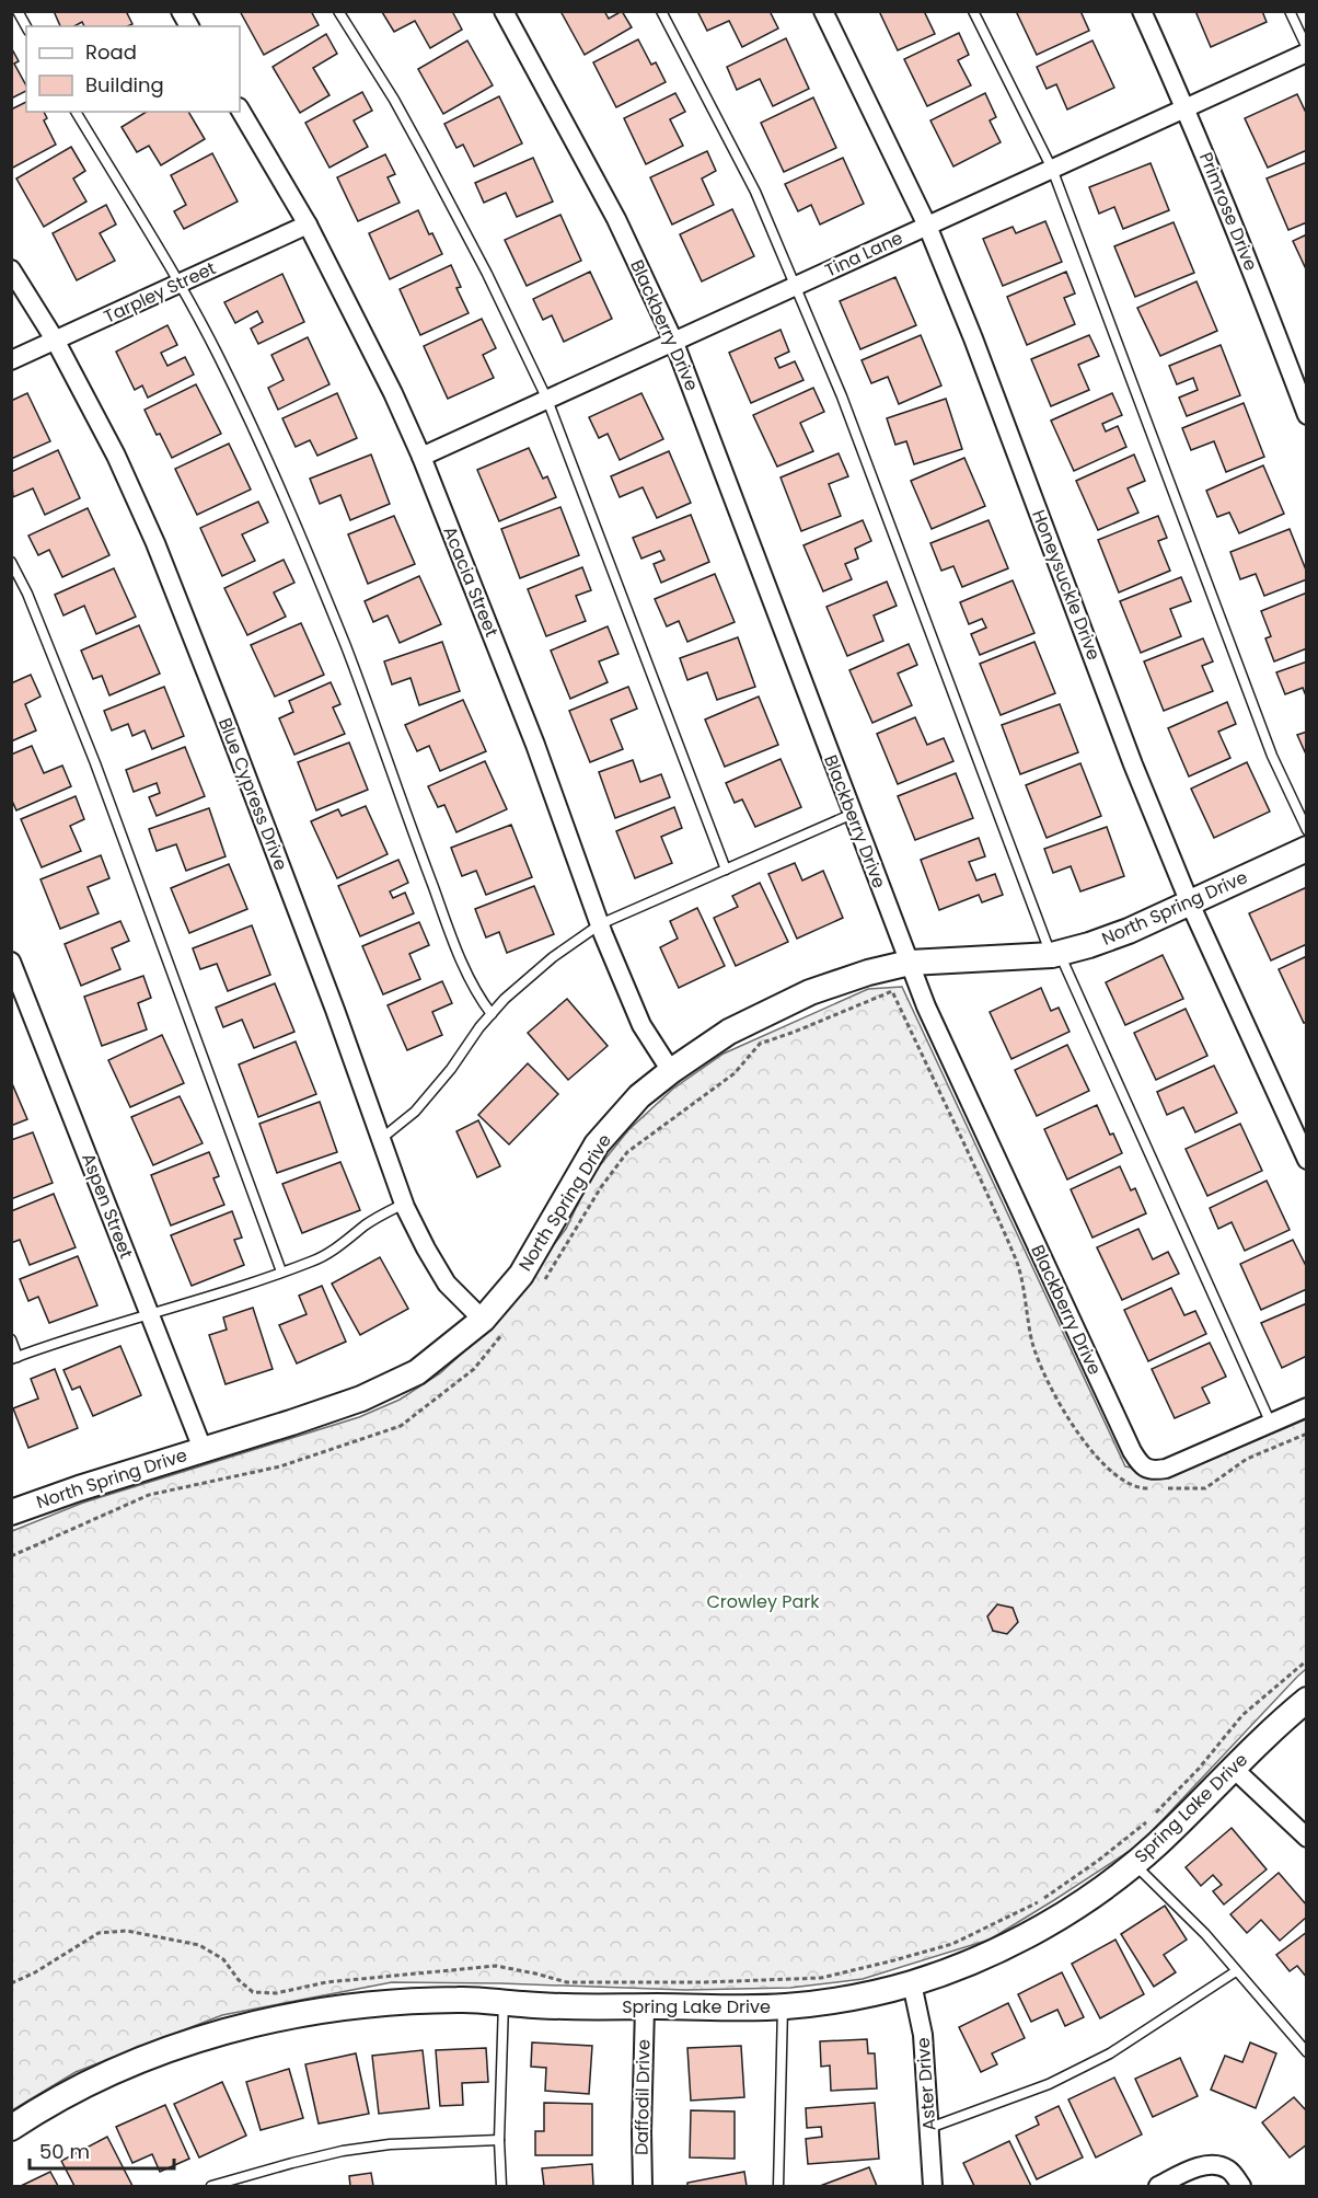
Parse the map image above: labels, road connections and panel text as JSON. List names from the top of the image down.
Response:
{
  "streets": {
    "street": [
      "Primrose Drive",
      "Tina Lane",
      "Tarpley Street",
      "Blackberry Drive",
      "Acacia Street",
      "Honeysuckle Drive",
      "Blue Cypress Drive",
      "North Spring Drive",
      "Aspen Street",
      "Spring Lake Drive",
      "Aster Drive",
      "Daffodil Drive"
    ]
  },
  "crossings": [
    ["Primrose Drive", "Tina Lane"],
    ["Tina Lane", "Blackberry Drive"],
    ["Tina Lane", "Acacia Street"],
    ["Tina Lane", "Honeysuckle Drive"],
    ["Tarpley Street", "Acacia Street"],
    ["Tarpley Street", "Blue Cypress Drive"],
    ["Blackberry Drive", "North Spring Drive"],
    ["Acacia Street", "North Spring Drive"],
    ["Honeysuckle Drive", "North Spring Drive"],
    ["Blue Cypress Drive", "North Spring Drive"],
    ["North Spring Drive", "Aspen Street"],
    ["Spring Lake Drive", "Aster Drive"],
    ["Spring Lake Drive", "Daffodil Drive"]
  ],
  "parks": ["Crowley Park"],
  "legend": ["Road", "Building"],
  "scale_bar": "50 m"
}
